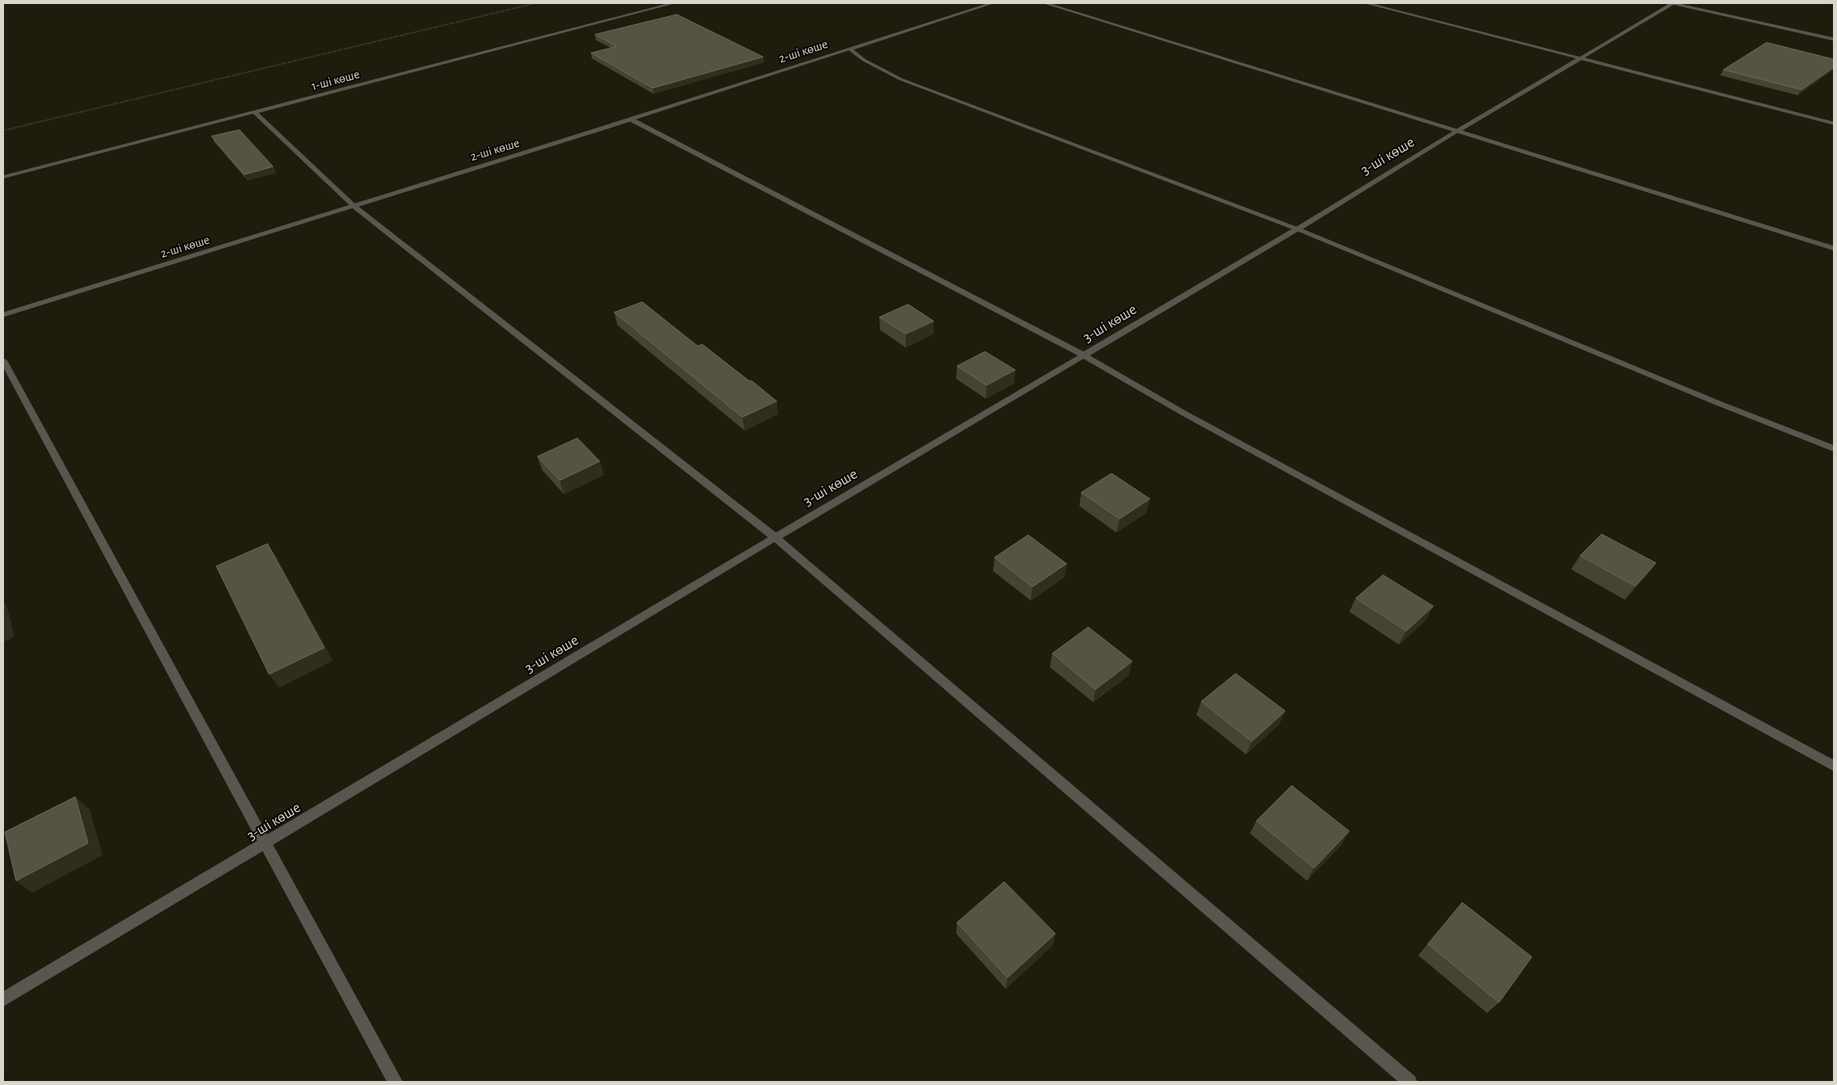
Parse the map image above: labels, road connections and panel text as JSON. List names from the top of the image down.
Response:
{
  "streets": {
    "lane": ["2-ші көше", "1-ші көше", "3-ші көше"]
  }
}
